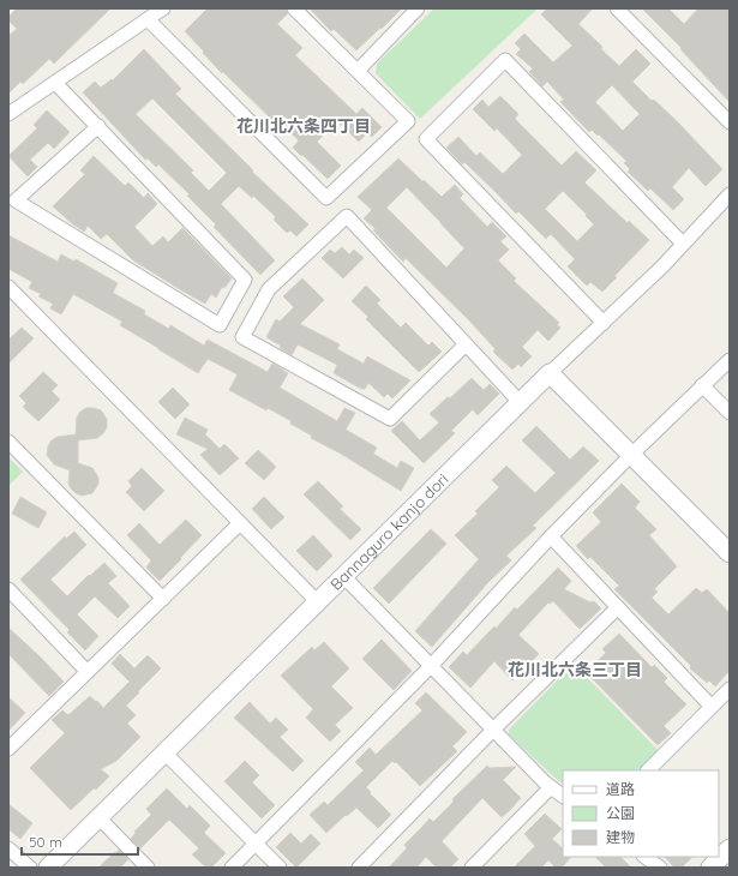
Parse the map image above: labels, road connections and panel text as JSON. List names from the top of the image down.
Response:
{
  "streets": {
    "street": ["Bannaguro kanjo dori"]
  },
  "districts": ["花川北六条四丁目", "花川北六条三丁目"],
  "legend": ["道路", "公園", "建物"],
  "scale_bar": "50 m"
}
